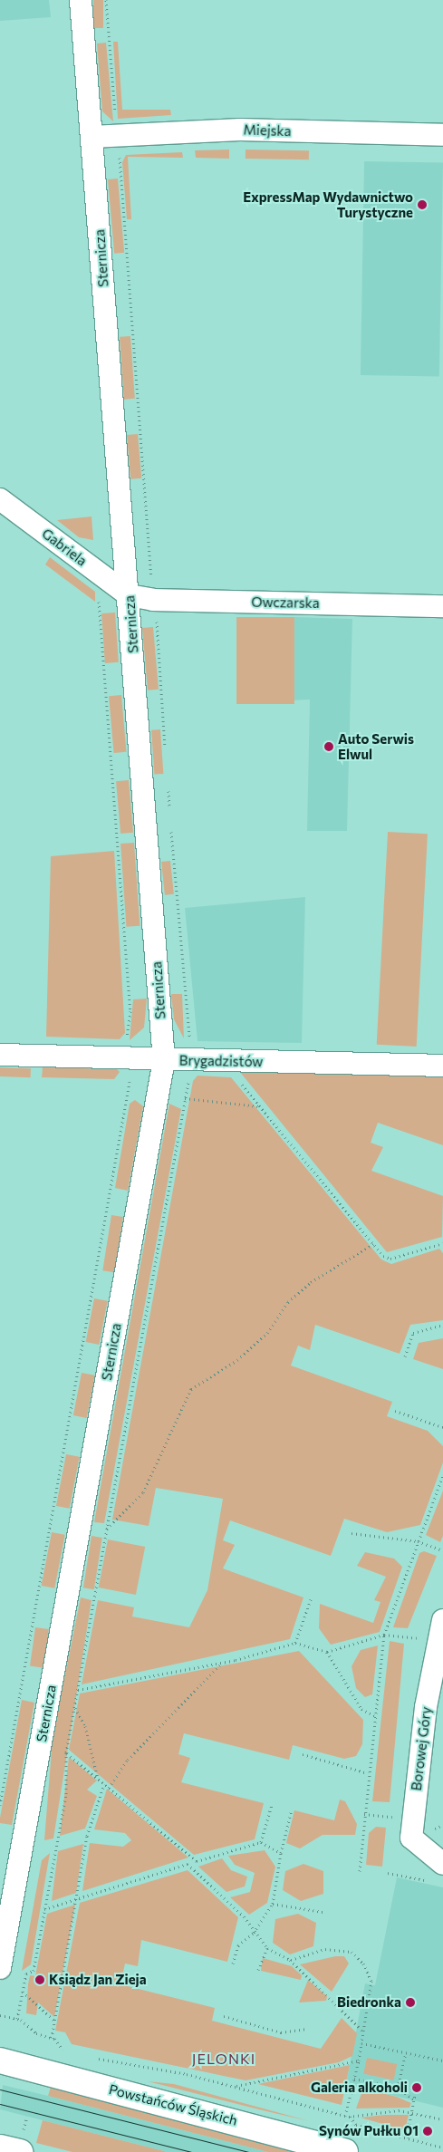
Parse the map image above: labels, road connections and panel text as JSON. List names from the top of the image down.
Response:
{
  "streets": {
    "main road": ["Powstańców Śląskich"],
    "street": [
      "Miejska",
      "Sternicza",
      "Gabriela",
      "Owczarska",
      "Brygadzistów",
      "Borowej Góry"
    ]
  },
  "crossings": [
    ["Miejska", "Sternicza"],
    ["Sternicza", "Gabriela"],
    ["Sternicza", "Owczarska"],
    ["Sternicza", "Brygadzistów"],
    ["Gabriela", "Owczarska"]
  ],
  "districts": ["JELONKI"],
  "places": [
    "ExpressMap Wydawnictwo Turystyczne",
    "Auto Serwis Elwul",
    "Ksiądz Jan Zieja",
    "Biedronka",
    "Galeria alkoholi",
    "Synów Pułku 01"
  ]
}
